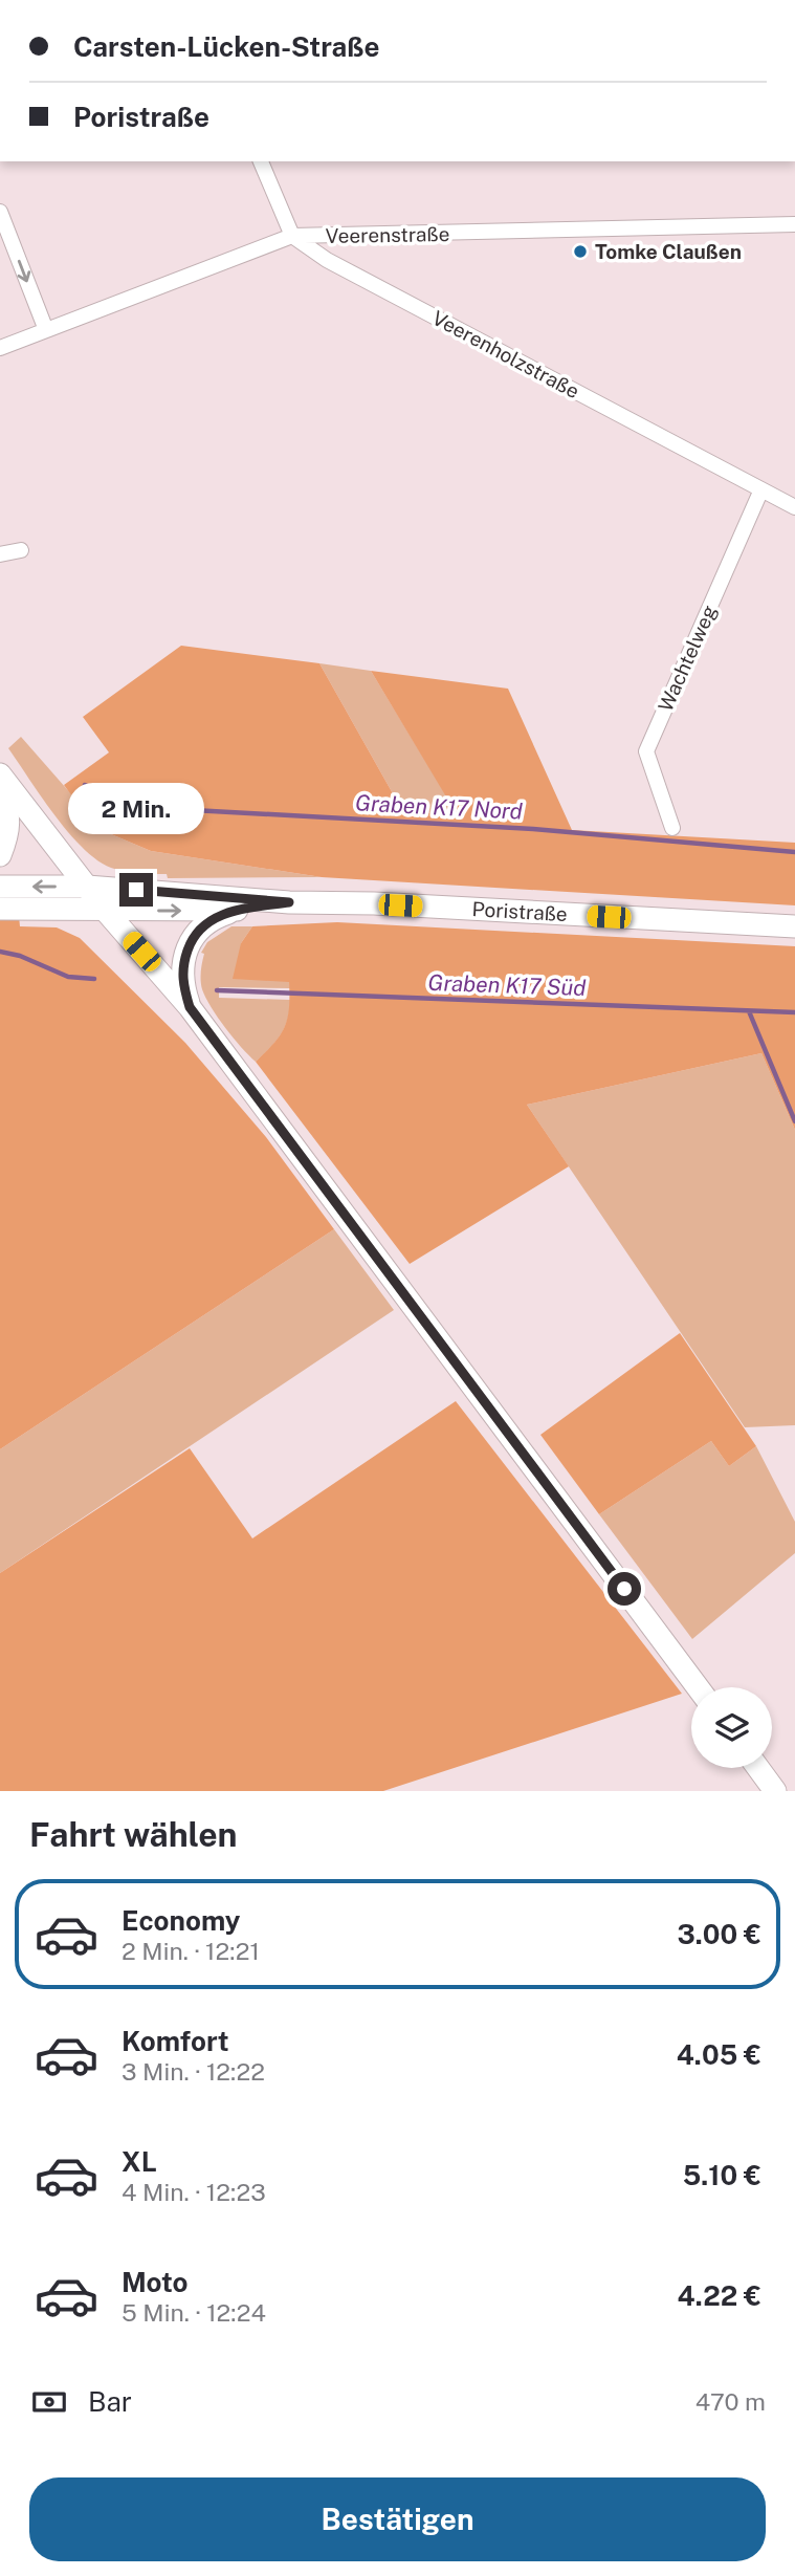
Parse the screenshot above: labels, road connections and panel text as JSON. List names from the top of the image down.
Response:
{
  "streets": {
    "main road": ["Poristraße"],
    "street": ["Veerenstraße", "Veerenholzstraße", "Wachtelweg"]
  },
  "crossings": [
    ["Veerenstraße", "Veerenholzstraße"],
    ["Veerenholzstraße", "Wachtelweg"]
  ],
  "water": ["Graben K17 Nord", "Graben K17 Süd"],
  "places": ["Tomke Claußen"],
  "page": {
    "banner": ["Carsten-Lücken-Straße", "Poristraße"],
    "bubble": "2 Min.",
    "heading": "Fahrt wählen",
    "list": [
      {
        "name": "Economy",
        "note": "2 Min. · 12:21",
        "value": "3.00 €"
      },
      {
        "name": "Komfort",
        "note": "3 Min. · 12:22",
        "value": "4.05 €"
      },
      {
        "name": "XL",
        "note": "4 Min. · 12:23",
        "value": "5.10 €"
      },
      {
        "name": "Moto",
        "note": "5 Min. · 12:24",
        "value": "4.22 €"
      }
    ],
    "pay": ["Bar", "470 m"],
    "buttons": "Bestätigen"
  }
}
